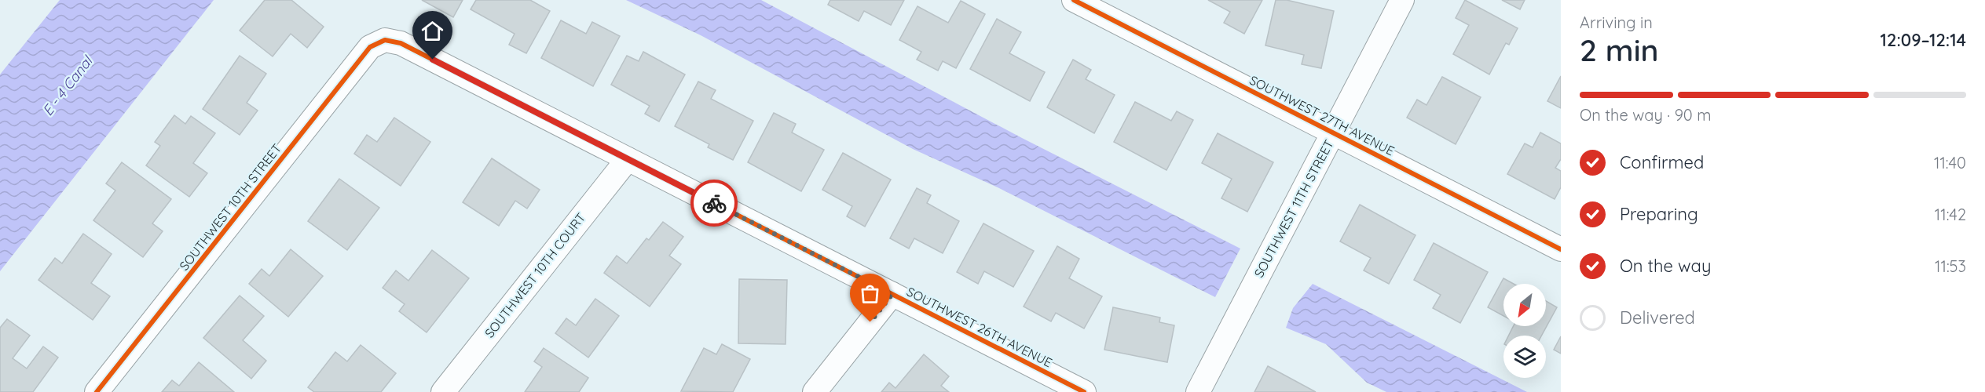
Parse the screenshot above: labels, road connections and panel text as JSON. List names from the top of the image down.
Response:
{
  "streets": {
    "street": [
      "SOUTHWEST 27TH AVENUE",
      "SOUTHWEST 10TH STREET",
      "SOUTHWEST 11TH STREET",
      "SOUTHWEST 10TH COURT",
      "SOUTHWEST 26TH AVENUE"
    ]
  },
  "crossings": [
    ["SOUTHWEST 27TH AVENUE", "SOUTHWEST 11TH STREET"],
    ["SOUTHWEST 10TH STREET", "SOUTHWEST 26TH AVENUE"],
    ["SOUTHWEST 10TH COURT", "SOUTHWEST 26TH AVENUE"]
  ],
  "water": ["E - 4 Canal"],
  "north": "bottom left",
  "page": {
    "heading": ["2 min", "Arriving in", "12:09–12:14"],
    "bar": "On the way · 90 m",
    "list": [
      ["Confirmed", "11:40"],
      ["Preparing", "11:42"],
      ["On the way", "11:53"],
      "Delivered"
    ]
  }
}
